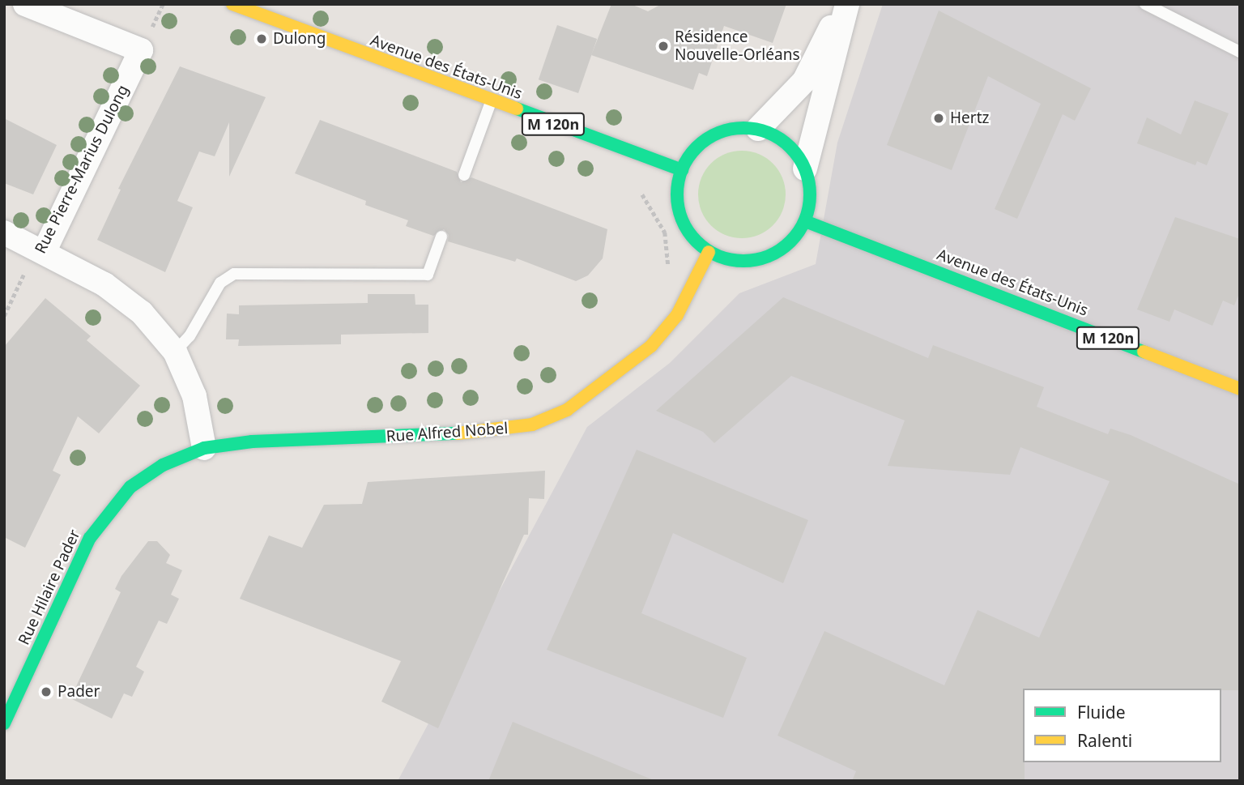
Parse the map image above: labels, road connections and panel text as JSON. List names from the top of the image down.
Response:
{
  "streets": {
    "main road": [
      "Avenue des États-Unis",
      "M 120n",
      "Rue Alfred Nobel",
      "Rue Hilaire Pader"
    ],
    "street": ["Rue Pierre-Marius Dulong"]
  },
  "crossings": [
    ["Avenue des États-Unis", "Rue Alfred Nobel"],
    ["Rue Alfred Nobel", "Rue Hilaire Pader"]
  ],
  "places": [
    "Dulong",
    "Résidence Nouvelle-Orléans",
    "Hertz",
    "Pader"
  ],
  "legend": ["Fluide", "Ralenti"]
}
